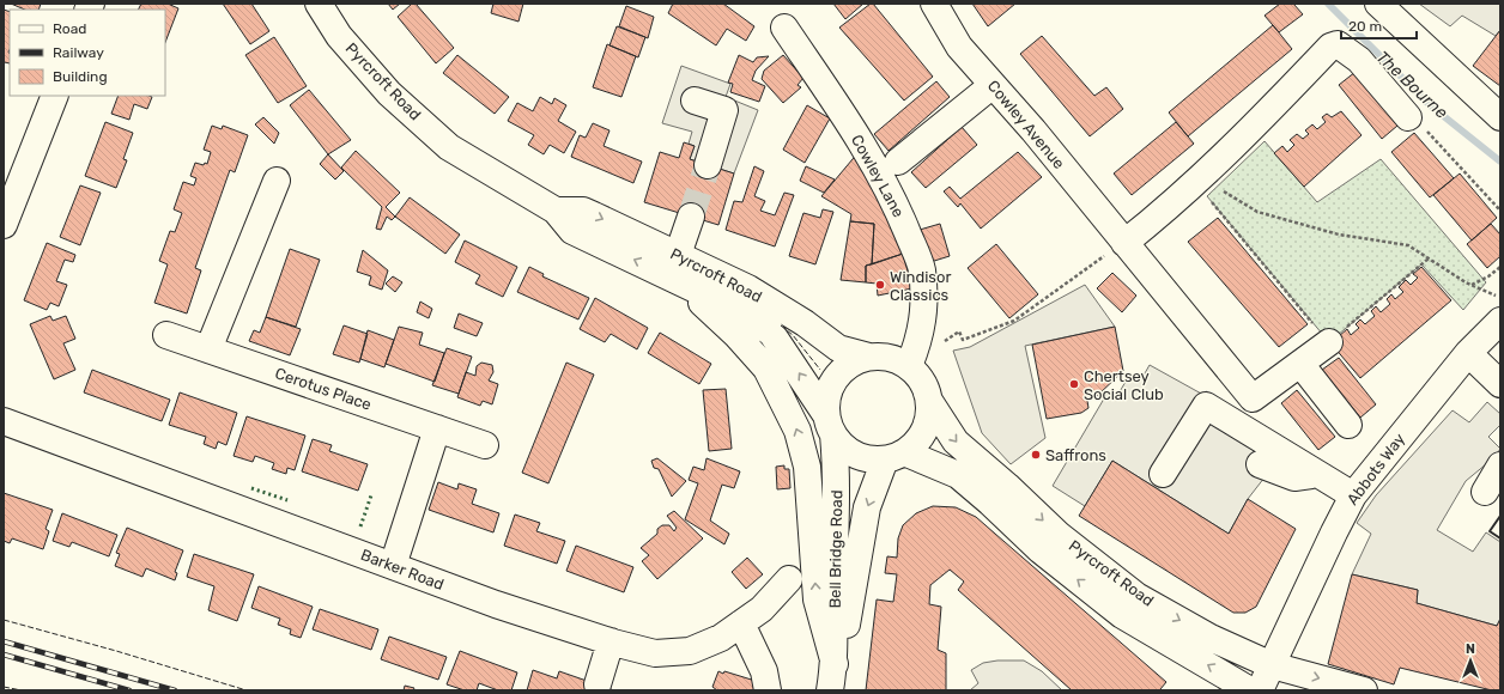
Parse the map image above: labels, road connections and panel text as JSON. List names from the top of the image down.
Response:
{
  "streets": {
    "street": [
      "Pyrcroft Road",
      "Cowley Avenue",
      "Cowley Lane",
      "Cerotus Place",
      "Abbots Way",
      "Bell Bridge Road",
      "Barker Road"
    ]
  },
  "crossings": [
    ["Pyrcroft Road", "Cowley Lane"],
    ["Pyrcroft Road", "Abbots Way"],
    ["Pyrcroft Road", "Bell Bridge Road"],
    ["Cowley Lane", "Bell Bridge Road"]
  ],
  "water": ["The Bourne"],
  "places": ["Windisor Classics", "Chertsey Social Club", "Saffrons"],
  "legend": ["Road", "Railway", "Building"],
  "scale_bar": "20 m",
  "north": "top"
}
